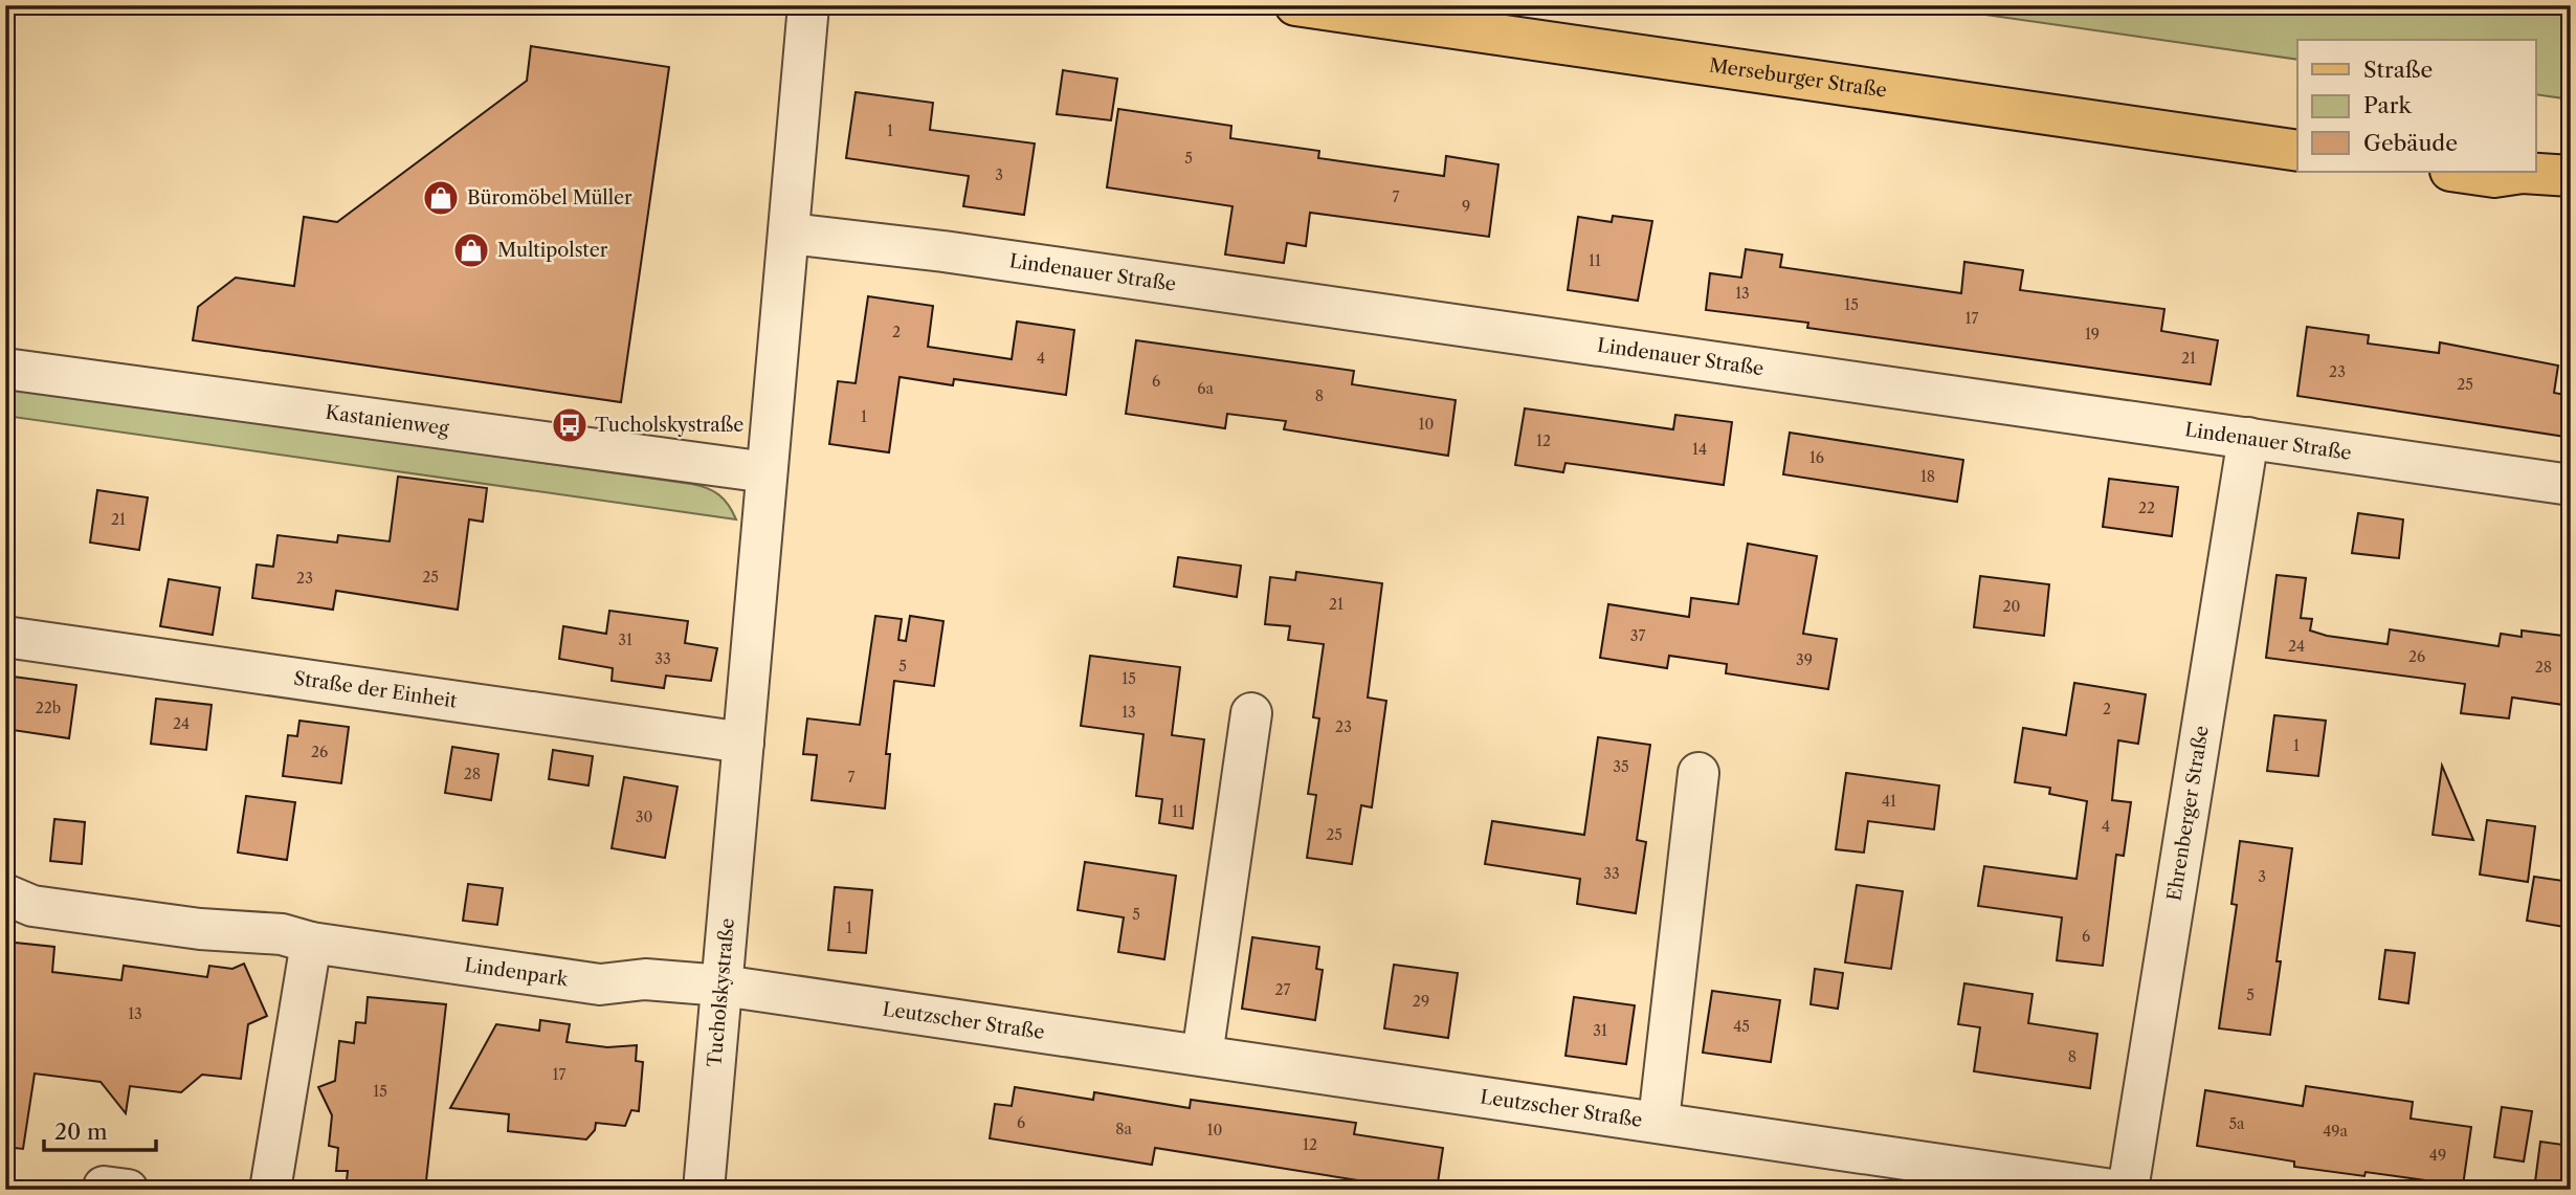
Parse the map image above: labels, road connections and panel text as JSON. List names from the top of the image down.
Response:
{
  "streets": {
    "main road": ["Merseburger Straße"],
    "street": [
      "Lindenauer Straße",
      "Kastanienweg",
      "Straße der Einheit",
      "Ehrenberger Straße",
      "Lindenpark",
      "Tucholskystraße",
      "Leutzscher Straße"
    ]
  },
  "crossings": [
    ["Lindenauer Straße", "Ehrenberger Straße"],
    ["Lindenauer Straße", "Tucholskystraße"],
    ["Kastanienweg", "Tucholskystraße"],
    ["Straße der Einheit", "Tucholskystraße"],
    ["Lindenpark", "Tucholskystraße"],
    ["Lindenpark", "Leutzscher Straße"],
    ["Tucholskystraße", "Leutzscher Straße"]
  ],
  "places": {
    "shop": ["Büromöbel Müller", "Multipolster"],
    "bus stop": ["Tucholskystraße"]
  },
  "house_numbers": [
    "1",
    "5",
    "3",
    "7",
    "9",
    "11",
    "13",
    "15",
    "17",
    "2",
    "19",
    "4",
    "21",
    "23",
    "6",
    "25",
    "6a",
    "8",
    "1",
    "10",
    "12",
    "14",
    "16",
    "18",
    "22",
    "21",
    "25",
    "23",
    "21",
    "20",
    "37",
    "31",
    "24",
    "26",
    "33",
    "39",
    "5",
    "28",
    "15",
    "22b",
    "2",
    "13",
    "24",
    "23",
    "1",
    "26",
    "35",
    "28",
    "7",
    "41",
    "11",
    "30",
    "4",
    "25",
    "33",
    "3",
    "5",
    "1",
    "6",
    "27",
    "5",
    "29",
    "13",
    "45",
    "31",
    "8",
    "17",
    "15",
    "6",
    "5a",
    "8a",
    "10",
    "49a",
    "12",
    "49"
  ],
  "legend": ["Straße", "Park", "Gebäude"],
  "scale_bar": "20 m"
}
